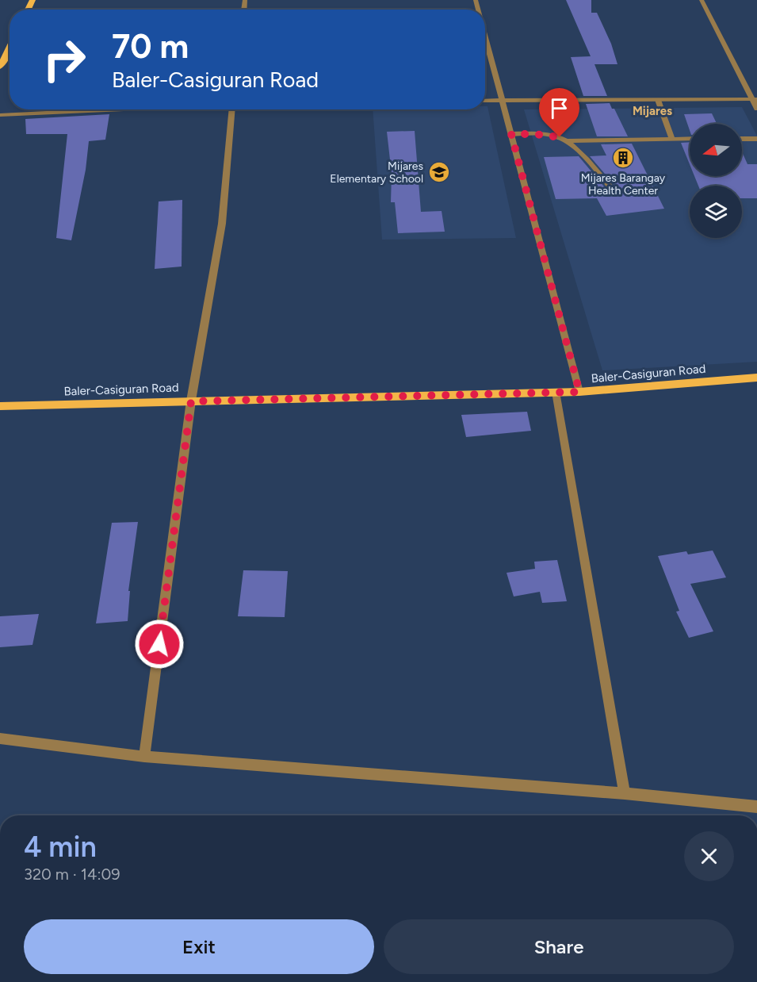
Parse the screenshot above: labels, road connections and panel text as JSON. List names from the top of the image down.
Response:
{
  "streets": {
    "main road": ["Baler-Casiguran Road"]
  },
  "districts": ["Mijares"],
  "places": {
    "building": ["Mijares Barangay Health Center"],
    "school or university": ["Mijares Elementary School"]
  },
  "north": "left",
  "page": {
    "turn": ["70 m", "Baler-Casiguran Road"],
    "heading": ["4 min", "320 m · 14:09"],
    "buttons": ["Exit", "Share"]
  }
}
